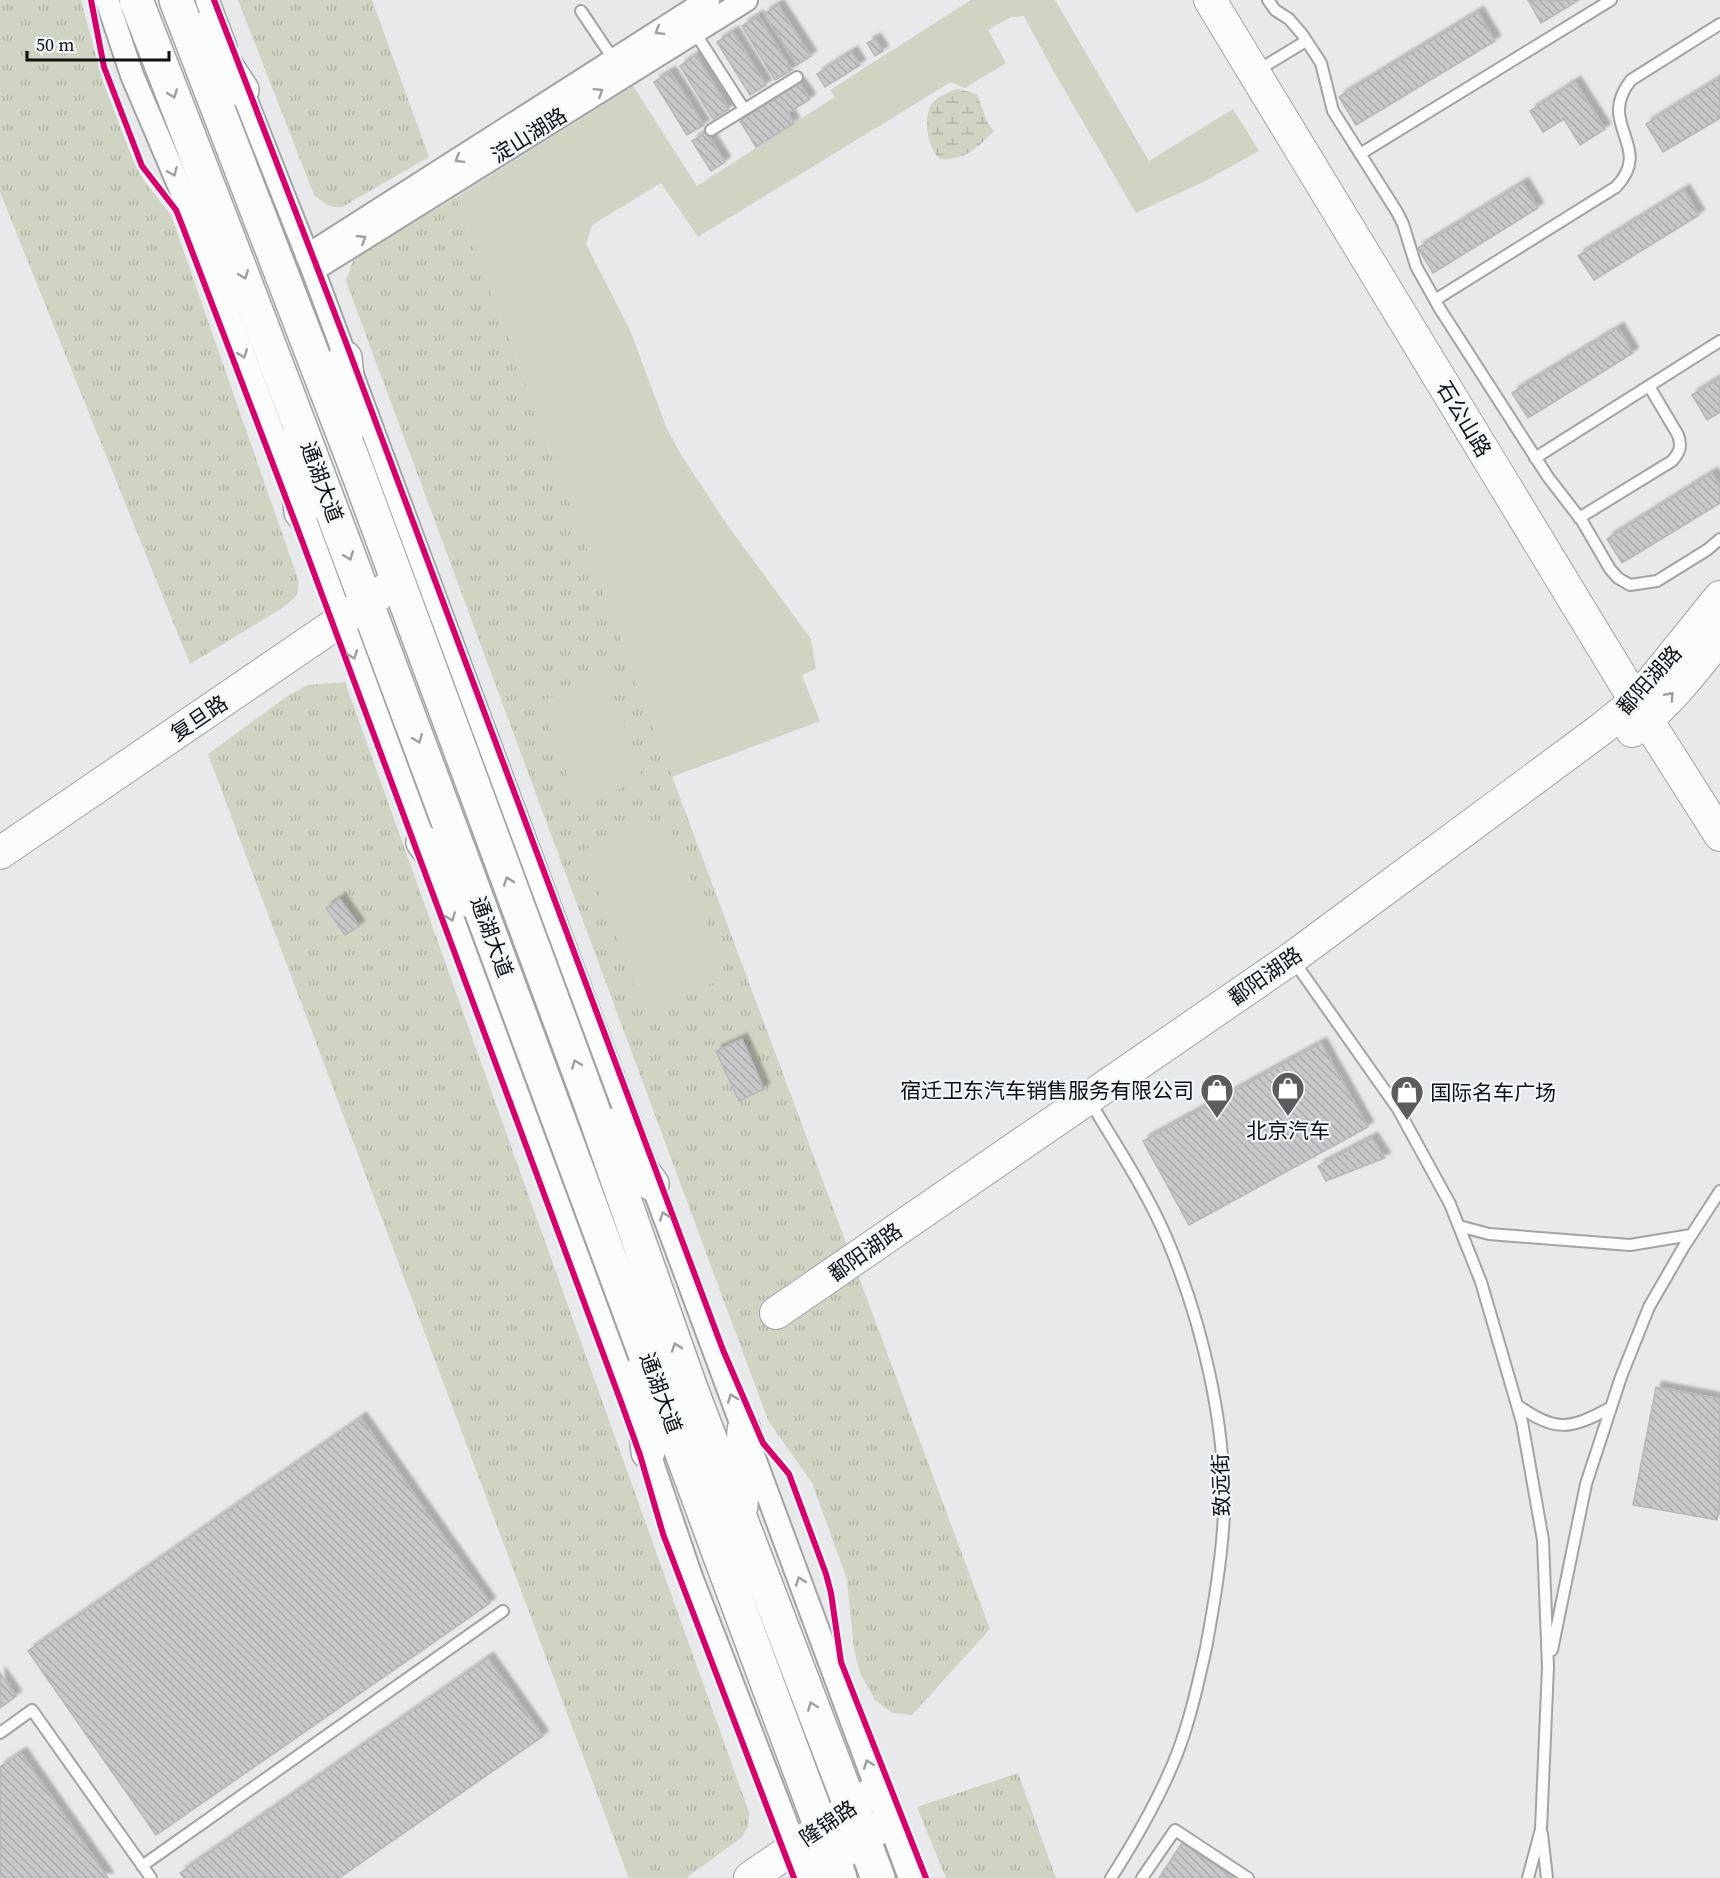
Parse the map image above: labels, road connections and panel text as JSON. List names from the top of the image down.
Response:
{
  "streets": {
    "main road": ["通湖大道"],
    "street": [
      "淀山湖路",
      "石公山路",
      "鄱阳湖路",
      "复旦路",
      "隆锦路"
    ],
    "lane": ["致远街"]
  },
  "crossings": [
    ["石公山路", "鄱阳湖路"],
    ["通湖大道", "复旦路"],
    ["通湖大道", "隆锦路"],
    ["鄱阳湖路", "致远街"]
  ],
  "places": {
    "shop": ["北京汽车", "宿迁卫东汽车销售服务有限公司", "国际名车广场"]
  },
  "scale_bar": "50 m"
}
